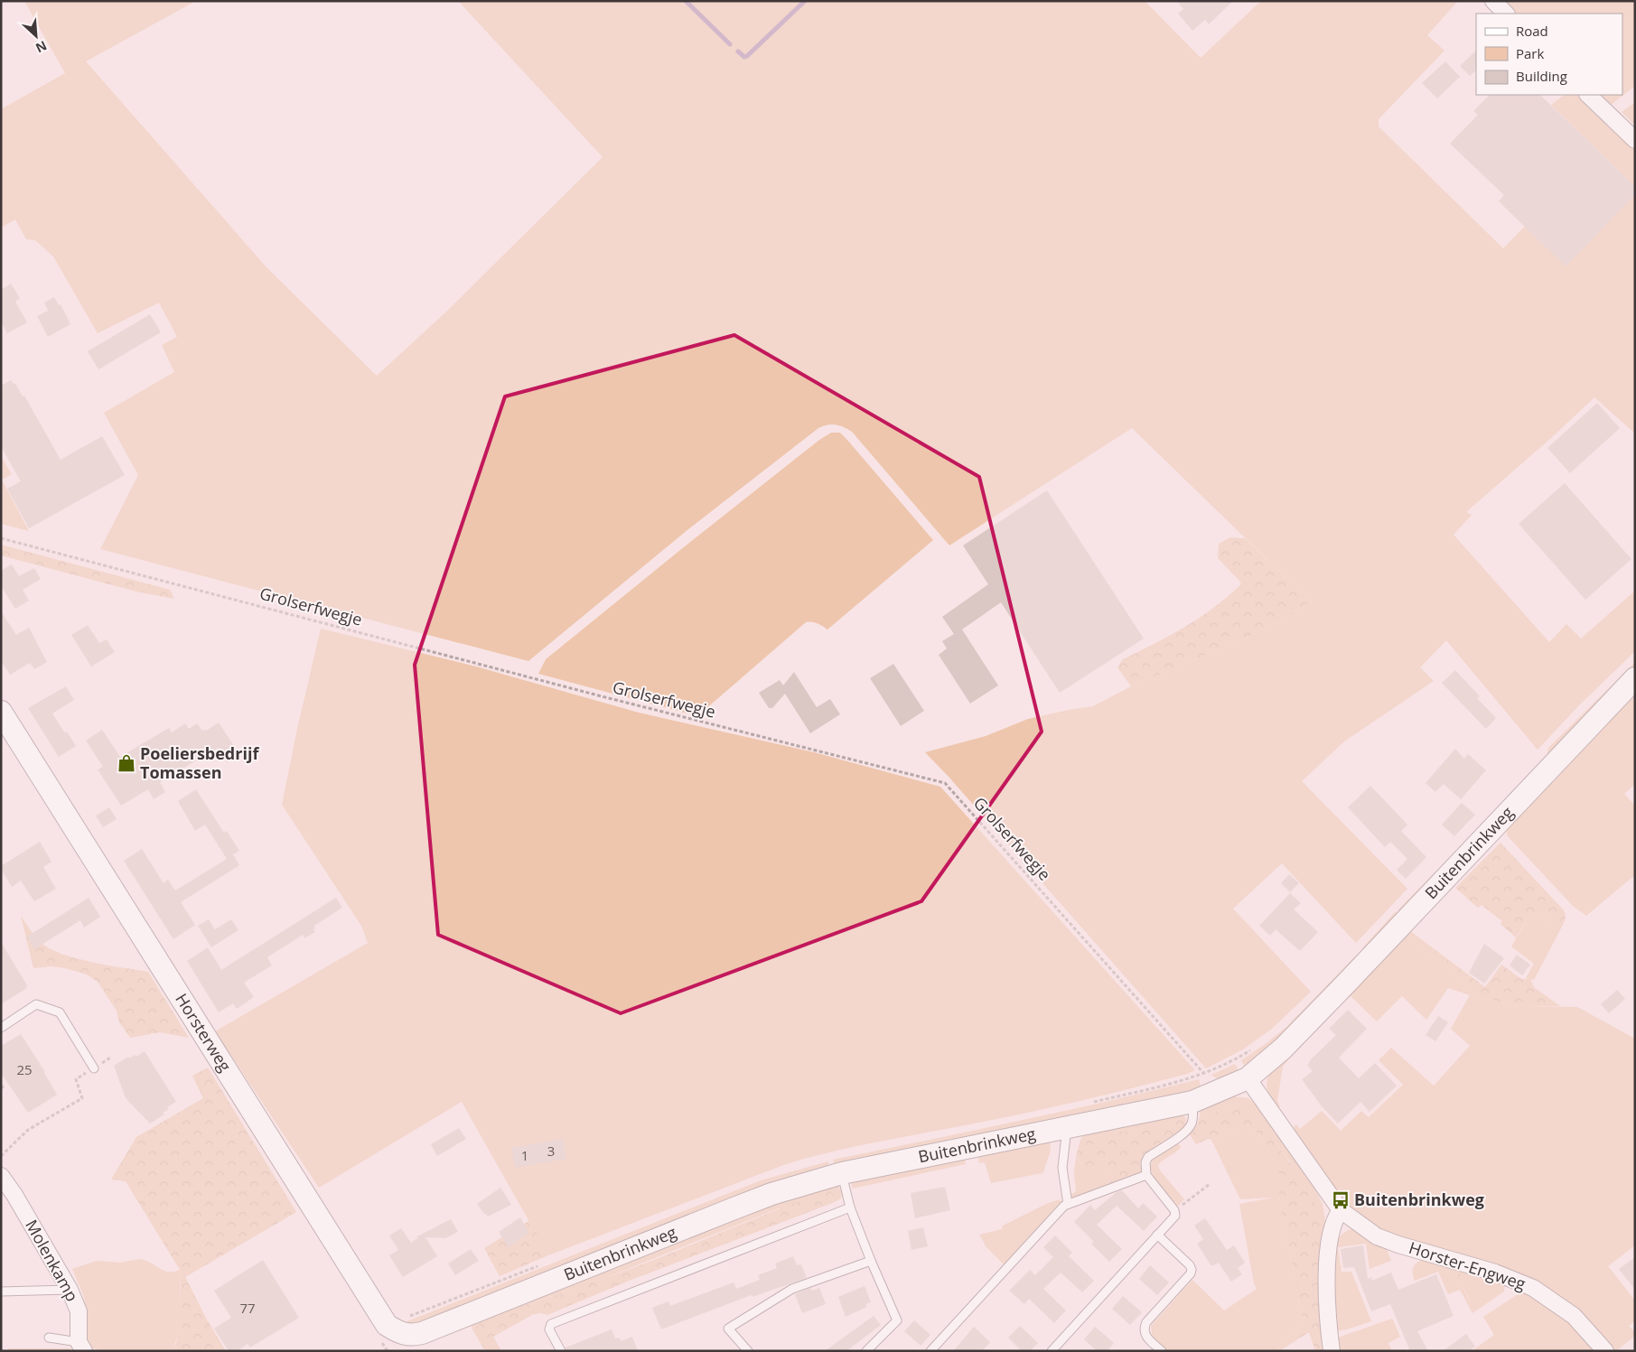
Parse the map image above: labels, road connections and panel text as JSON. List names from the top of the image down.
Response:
{
  "streets": {
    "main road": ["Buitenbrinkweg", "Horsterweg"],
    "street": ["Molenkamp", "Horster-Engweg"],
    "path": ["Grolserfwegje"]
  },
  "crossings": [
    ["Buitenbrinkweg", "Horsterweg"],
    ["Buitenbrinkweg", "Horster-Engweg"]
  ],
  "places": {
    "shop": ["Poeliersbedrijf Tomassen"],
    "bus stop": ["Buitenbrinkweg"]
  },
  "house_numbers": [
    "25",
    "3",
    "1",
    "77"
  ],
  "legend": ["Road", "Park", "Building"],
  "north": "bottom right"
}
